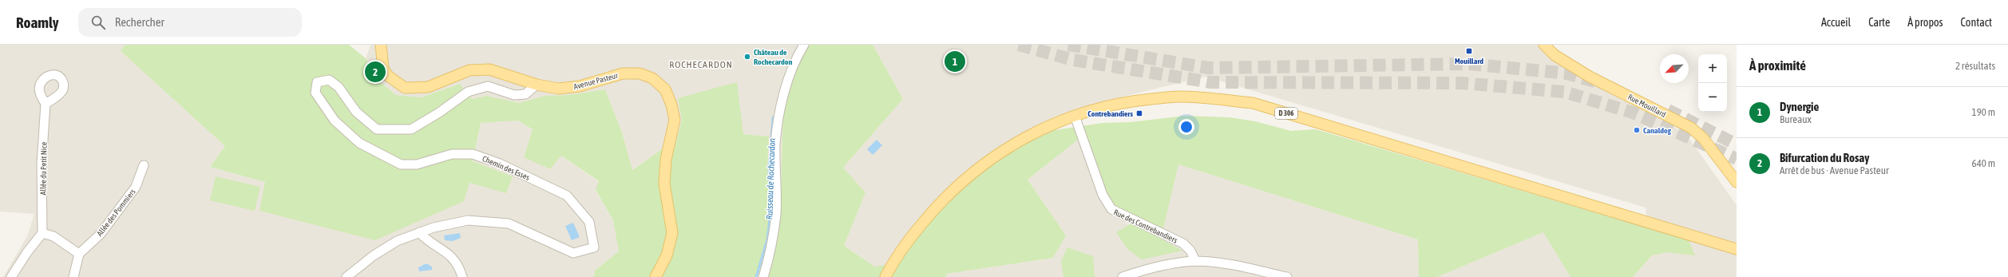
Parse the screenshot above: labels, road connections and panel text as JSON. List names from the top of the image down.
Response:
{
  "streets": {
    "main road": ["Avenue Pasteur", "Rue Mouillard", "D 306"],
    "street": [
      "Chemin des Esses",
      "Allée du Petit Nice",
      "Allée des Pommiers",
      "Rue des Contrebandiers"
    ]
  },
  "crossings": [
    ["Avenue Pasteur", "Chemin des Esses"],
    ["D 306", "Rue des Contrebandiers"]
  ],
  "districts": ["ROCHECARDON"],
  "water": ["Ruisseau de Rochecardon"],
  "places": {
    "transit": ["Mouillard", "Contrebandiers"],
    "other": ["Château de Rochecardon", "Canaldog"]
  },
  "north": "bottom left",
  "page": {
    "header": "Roamly",
    "search": "Rechercher",
    "nav": [
      "Accueil",
      "Carte",
      "À propos",
      "Contact"
    ],
    "heading": ["À proximité", "2 résultats"],
    "pins": ["1", "2"],
    "map_buttons": ["+", "−"],
    "list": [
      {
        "mark": "1",
        "name": "Dynergie",
        "note": "Bureaux",
        "value": "190 m"
      },
      {
        "mark": "2",
        "name": "Bifurcation du Rosay",
        "note": "Arrêt de bus · Avenue Pasteur",
        "value": "640 m"
      }
    ]
  }
}
